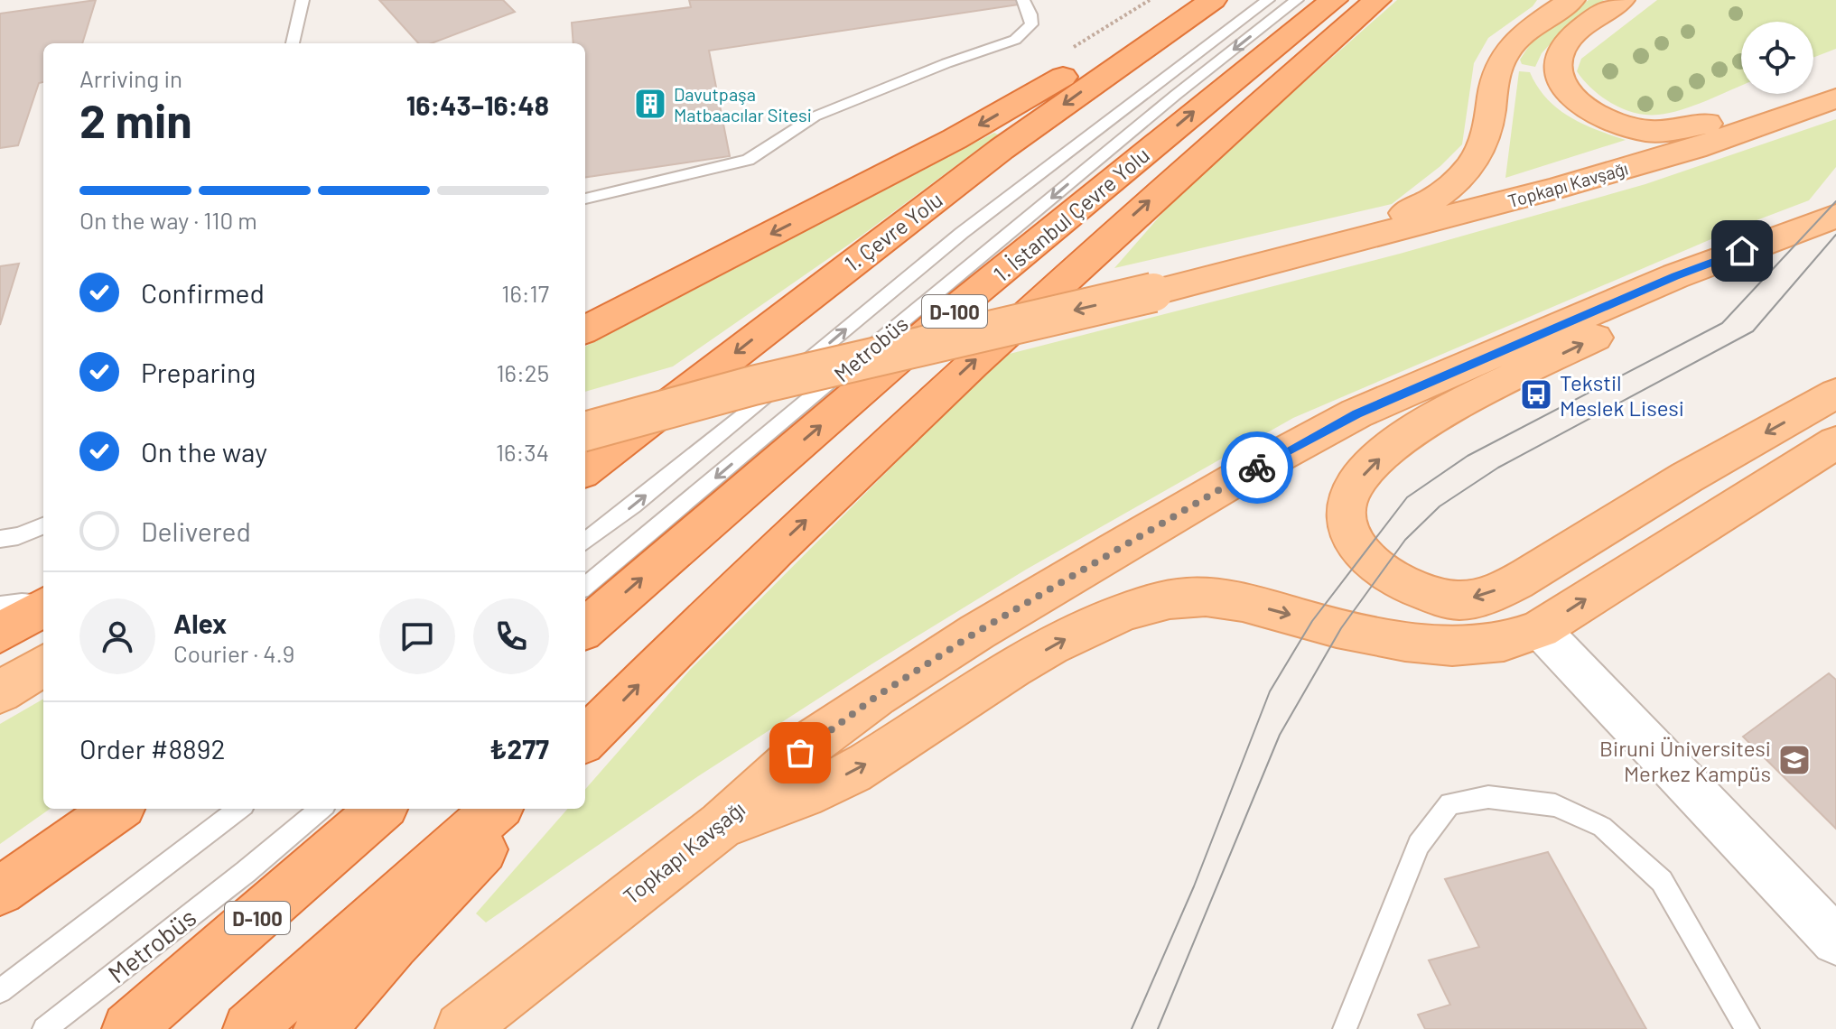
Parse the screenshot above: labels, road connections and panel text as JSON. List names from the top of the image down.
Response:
{
  "streets": {
    "highway": ["1. İstanbul Çevre Yolu", "1. Çevre Yolu", "D-100"],
    "main road": ["Topkapı Kavşağı"],
    "lane": ["Metrobüs"]
  },
  "places": {
    "building": ["Davutpaşa Matbaacılar Sitesi"],
    "bus stop": ["Tekstil Meslek Lisesi"],
    "school or university": ["Biruni Üniversitesi Merkez Kampüs"]
  },
  "page": {
    "heading": ["2 min", "Arriving in", "16:43–16:48"],
    "panel": [
      "Alex",
      "Courier · 4.9",
      "Order #8892",
      "₺277"
    ],
    "bar": "On the way · 110 m",
    "list": [
      ["Confirmed", "16:17"],
      ["Preparing", "16:25"],
      ["On the way", "16:34"],
      "Delivered"
    ]
  }
}
